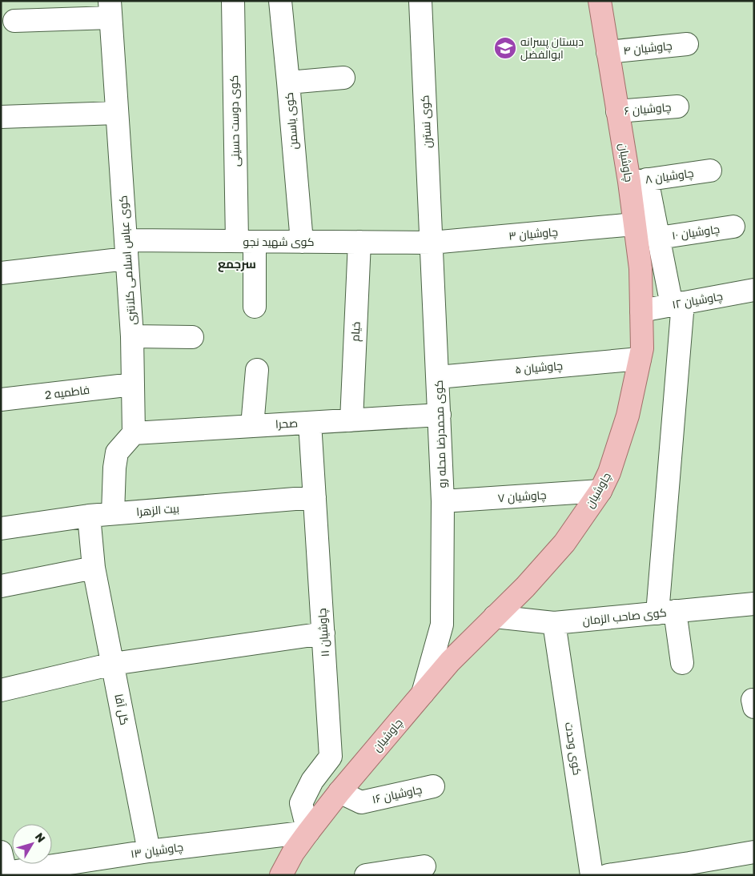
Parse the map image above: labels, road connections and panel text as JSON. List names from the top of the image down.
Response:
{
  "streets": {
    "main road": ["چاوشیان"],
    "street": [
      "چاوشیان ۴",
      "چاوشیان ۶",
      "کوی دوست حسینی",
      "کوی یاسمن",
      "کوی نسترن",
      "چاوشیان ۸",
      "چاوشیان ۱۰",
      "چاوشیان ۳",
      "کوی شهید نجو",
      "کوی عباس اسلامی کلانتری",
      "چاوشیان ۱۲",
      "خیام",
      "چاوشیان ۵",
      "فاطمیه 2",
      "صحرا",
      "کوی محمدرضا محله رو",
      "چاوشیان ۷",
      "بیت الزهرا",
      "کوی صاحب الزمان",
      "چاوشیان ۱۱",
      "گل آقا",
      "کوی وحدت",
      "چاوشیان ۱۶",
      "چاوشیان ۱۳"
    ]
  },
  "crossings": [
    ["چاوشیان ۴", "چاوشیان"],
    ["چاوشیان ۶", "چاوشیان"],
    ["کوی دوست حسینی", "کوی شهید نجو"],
    ["کوی یاسمن", "کوی شهید نجو"],
    ["کوی نسترن", "چاوشیان ۳"],
    ["کوی نسترن", "کوی شهید نجو"],
    ["کوی نسترن", "کوی محمدرضا محله رو"],
    ["چاوشیان", "چاوشیان ۸"],
    ["چاوشیان", "چاوشیان ۳"],
    ["چاوشیان", "چاوشیان ۱۲"],
    ["چاوشیان", "چاوشیان ۵"],
    ["چاوشیان", "کوی محمدرضا محله رو"],
    ["چاوشیان", "چاوشیان ۷"],
    ["چاوشیان", "کوی صاحب الزمان"],
    ["چاوشیان", "چاوشیان ۱۱"],
    ["چاوشیان", "چاوشیان ۱۶"],
    ["چاوشیان", "چاوشیان ۱۳"],
    ["چاوشیان ۳", "کوی شهید نجو"],
    ["چاوشیان ۳", "کوی محمدرضا محله رو"],
    ["کوی شهید نجو", "کوی عباس اسلامی کلانتری"],
    ["کوی شهید نجو", "خیام"],
    ["کوی شهید نجو", "کوی محمدرضا محله رو"],
    ["کوی عباس اسلامی کلانتری", "فاطمیه 2"],
    ["کوی عباس اسلامی کلانتری", "صحرا"],
    ["خیام", "صحرا"],
    ["چاوشیان ۵", "کوی محمدرضا محله رو"],
    ["صحرا", "کوی محمدرضا محله رو"],
    ["صحرا", "چاوشیان ۱۱"],
    ["کوی محمدرضا محله رو", "چاوشیان ۷"],
    ["بیت الزهرا", "چاوشیان ۱۱"],
    ["بیت الزهرا", "گل آقا"],
    ["کوی صاحب الزمان", "کوی وحدت"],
    ["چاوشیان ۱۱", "چاوشیان ۱۳"],
    ["گل آقا", "چاوشیان ۱۳"]
  ],
  "districts": ["سرجمع"],
  "places": {
    "school or university": ["دبستان پسرانه ابوالفضل"]
  },
  "north": "top right"
}
